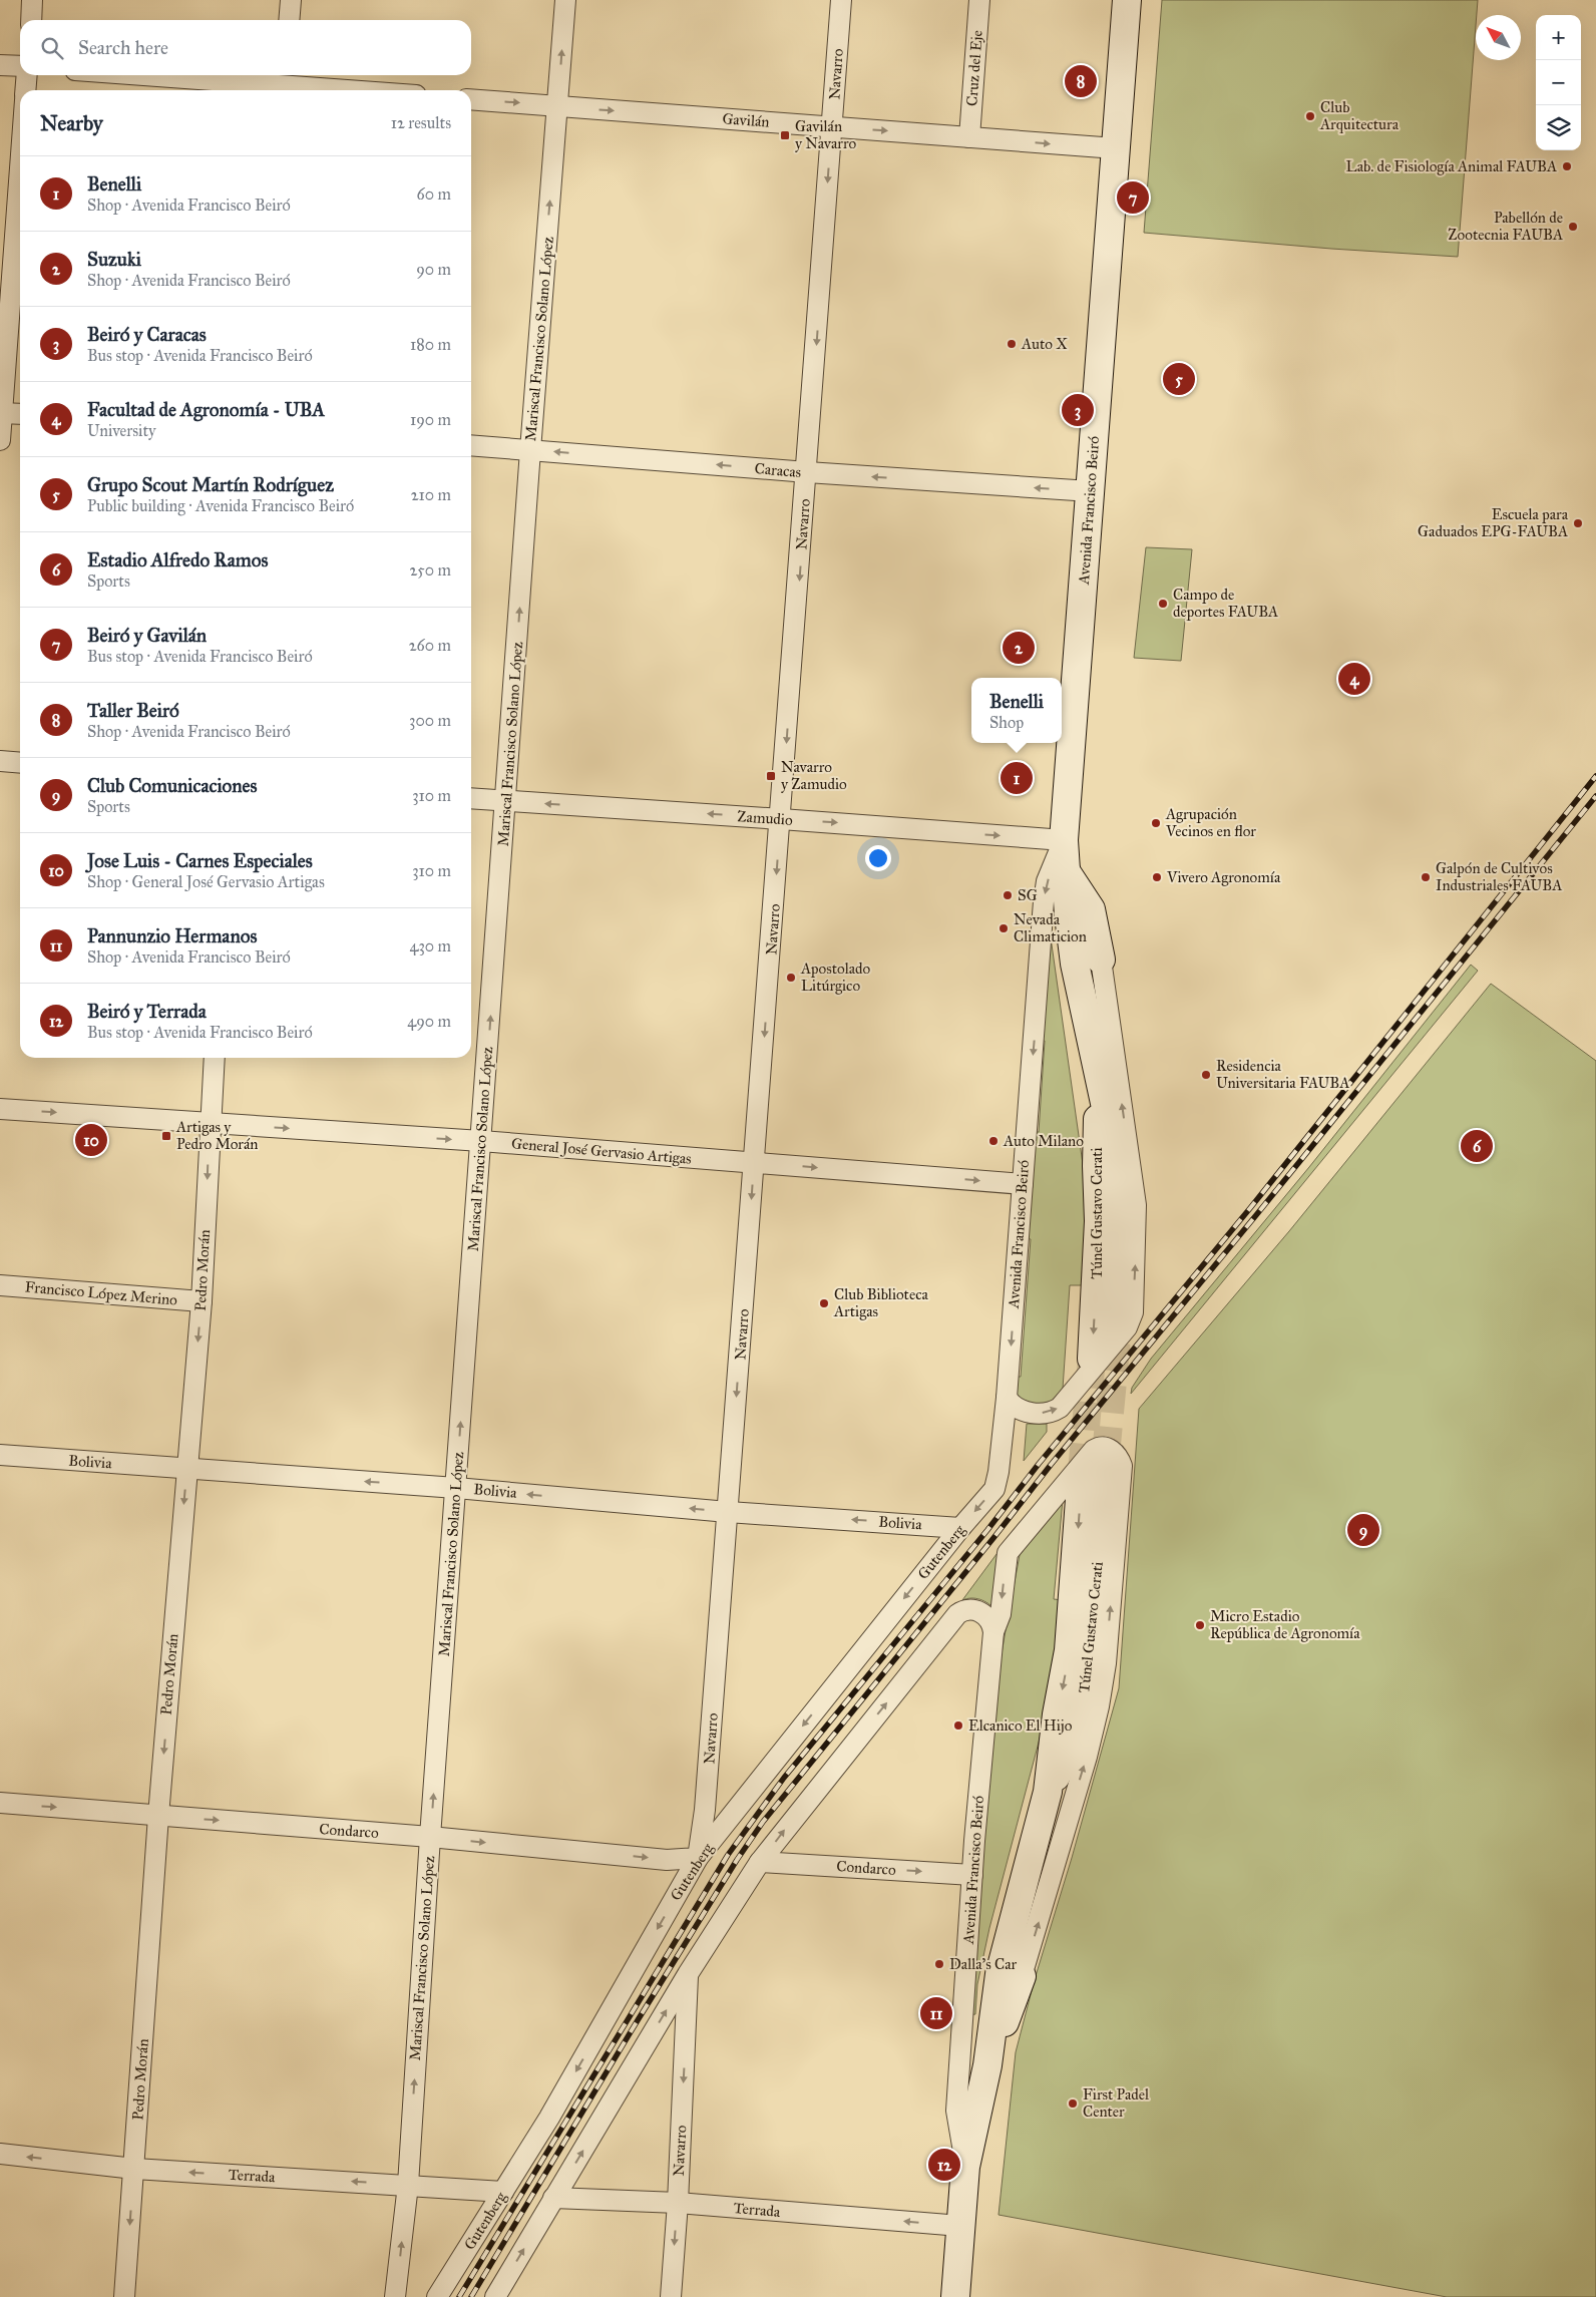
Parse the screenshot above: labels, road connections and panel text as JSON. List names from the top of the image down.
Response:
{
  "streets": {
    "main road": ["Avenida Francisco Beiró", "Túnel Gustavo Cerati"],
    "street": [
      "Cruz del Eje",
      "Navarro",
      "Gavilán",
      "Mariscal Francisco Solano López",
      "Caracas",
      "Zamudio",
      "General José Gervasio Artigas",
      "Pedro Morán",
      "Francisco López Merino",
      "Bolivia",
      "Gutenberg",
      "Condarco",
      "Terrada"
    ]
  },
  "crossings": [
    ["Cruz del Eje", "Gavilán"],
    ["Navarro", "Gavilán"],
    ["Navarro", "Caracas"],
    ["Navarro", "Zamudio"],
    ["Navarro", "General José Gervasio Artigas"],
    ["Navarro", "Bolivia"],
    ["Navarro", "Gutenberg"],
    ["Navarro", "Condarco"],
    ["Navarro", "Terrada"],
    ["Gavilán", "Mariscal Francisco Solano López"],
    ["Gavilán", "Avenida Francisco Beiró"],
    ["Mariscal Francisco Solano López", "Caracas"],
    ["Mariscal Francisco Solano López", "Zamudio"],
    ["Mariscal Francisco Solano López", "General José Gervasio Artigas"],
    ["Mariscal Francisco Solano López", "Bolivia"],
    ["Mariscal Francisco Solano López", "Condarco"],
    ["Mariscal Francisco Solano López", "Terrada"],
    ["Caracas", "Avenida Francisco Beiró"],
    ["Avenida Francisco Beiró", "Zamudio"],
    ["Avenida Francisco Beiró", "General José Gervasio Artigas"],
    ["Avenida Francisco Beiró", "Túnel Gustavo Cerati"],
    ["Avenida Francisco Beiró", "Gutenberg"],
    ["Avenida Francisco Beiró", "Condarco"],
    ["Avenida Francisco Beiró", "Terrada"],
    ["General José Gervasio Artigas", "Pedro Morán"],
    ["Pedro Morán", "Francisco López Merino"],
    ["Pedro Morán", "Bolivia"],
    ["Pedro Morán", "Condarco"],
    ["Pedro Morán", "Terrada"],
    ["Bolivia", "Gutenberg"],
    ["Gutenberg", "Condarco"],
    ["Gutenberg", "Terrada"]
  ],
  "one_way": [
    "Navarro",
    "Gavilán",
    "Mariscal Francisco Solano López",
    "Caracas",
    "General José Gervasio Artigas",
    "Pedro Morán",
    "Bolivia",
    "Condarco",
    "Terrada"
  ],
  "places": {
    "other": [
      "Club Arquitectura",
      "Lab. de Fisiología Animal FAUBA",
      "Pabellón de Zootecnia FAUBA",
      "Auto X",
      "Escuela para Gaduados EPG-FAUBA",
      "Campo de deportes FAUBA",
      "Agrupación Vecinos en flor",
      "Vivero Agronomía",
      "Galpón de Cultivos Industriales FAUBA",
      "SG",
      "Nevada Climaticion",
      "Apostolado Litúrgico",
      "Residencia Universitaria FAUBA",
      "Auto Milano",
      "Club Biblioteca Artigas",
      "Micro Estadio República de Agronomía",
      "Elcanico El Hijo",
      "Dalla's Car",
      "First Padel Center"
    ],
    "transit": ["Gavilán y Navarro", "Navarro y Zamudio", "Artigas y Pedro Morán"]
  },
  "north": "top left",
  "page": {
    "map_buttons": ["+", "−"],
    "search": "Search here",
    "pins": [
      "8",
      "7",
      "5",
      "3",
      "2",
      "4",
      "1",
      "10",
      "6",
      "9",
      "11",
      "12"
    ],
    "heading": ["Nearby", "12 results"],
    "list": [
      {
        "mark": "1",
        "name": "Benelli",
        "note": "Shop · Avenida Francisco Beiró",
        "value": "60 m"
      },
      {
        "mark": "2",
        "name": "Suzuki",
        "note": "Shop · Avenida Francisco Beiró",
        "value": "90 m"
      },
      {
        "mark": "3",
        "name": "Beiró y Caracas",
        "note": "Bus stop · Avenida Francisco Beiró",
        "value": "180 m"
      },
      {
        "mark": "4",
        "name": "Facultad de Agronomía - UBA",
        "note": "University",
        "value": "190 m"
      },
      {
        "mark": "5",
        "name": "Grupo Scout Martín Rodríguez",
        "note": "Public building · Avenida Francisco Beiró",
        "value": "210 m"
      },
      {
        "mark": "6",
        "name": "Estadio Alfredo Ramos",
        "note": "Sports",
        "value": "250 m"
      },
      {
        "mark": "7",
        "name": "Beiró y Gavilán",
        "note": "Bus stop · Avenida Francisco Beiró",
        "value": "260 m"
      },
      {
        "mark": "8",
        "name": "Taller Beiró",
        "note": "Shop · Avenida Francisco Beiró",
        "value": "300 m"
      },
      {
        "mark": "9",
        "name": "Club Comunicaciones",
        "note": "Sports",
        "value": "310 m"
      },
      {
        "mark": "10",
        "name": "Jose Luis - Carnes Especiales",
        "note": "Shop · General José Gervasio Artigas",
        "value": "310 m"
      },
      {
        "mark": "11",
        "name": "Pannunzio Hermanos",
        "note": "Shop · Avenida Francisco Beiró",
        "value": "430 m"
      },
      {
        "mark": "12",
        "name": "Beiró y Terrada",
        "note": "Bus stop · Avenida Francisco Beiró",
        "value": "490 m"
      }
    ],
    "popup": ["Benelli", "Shop"]
  }
}
